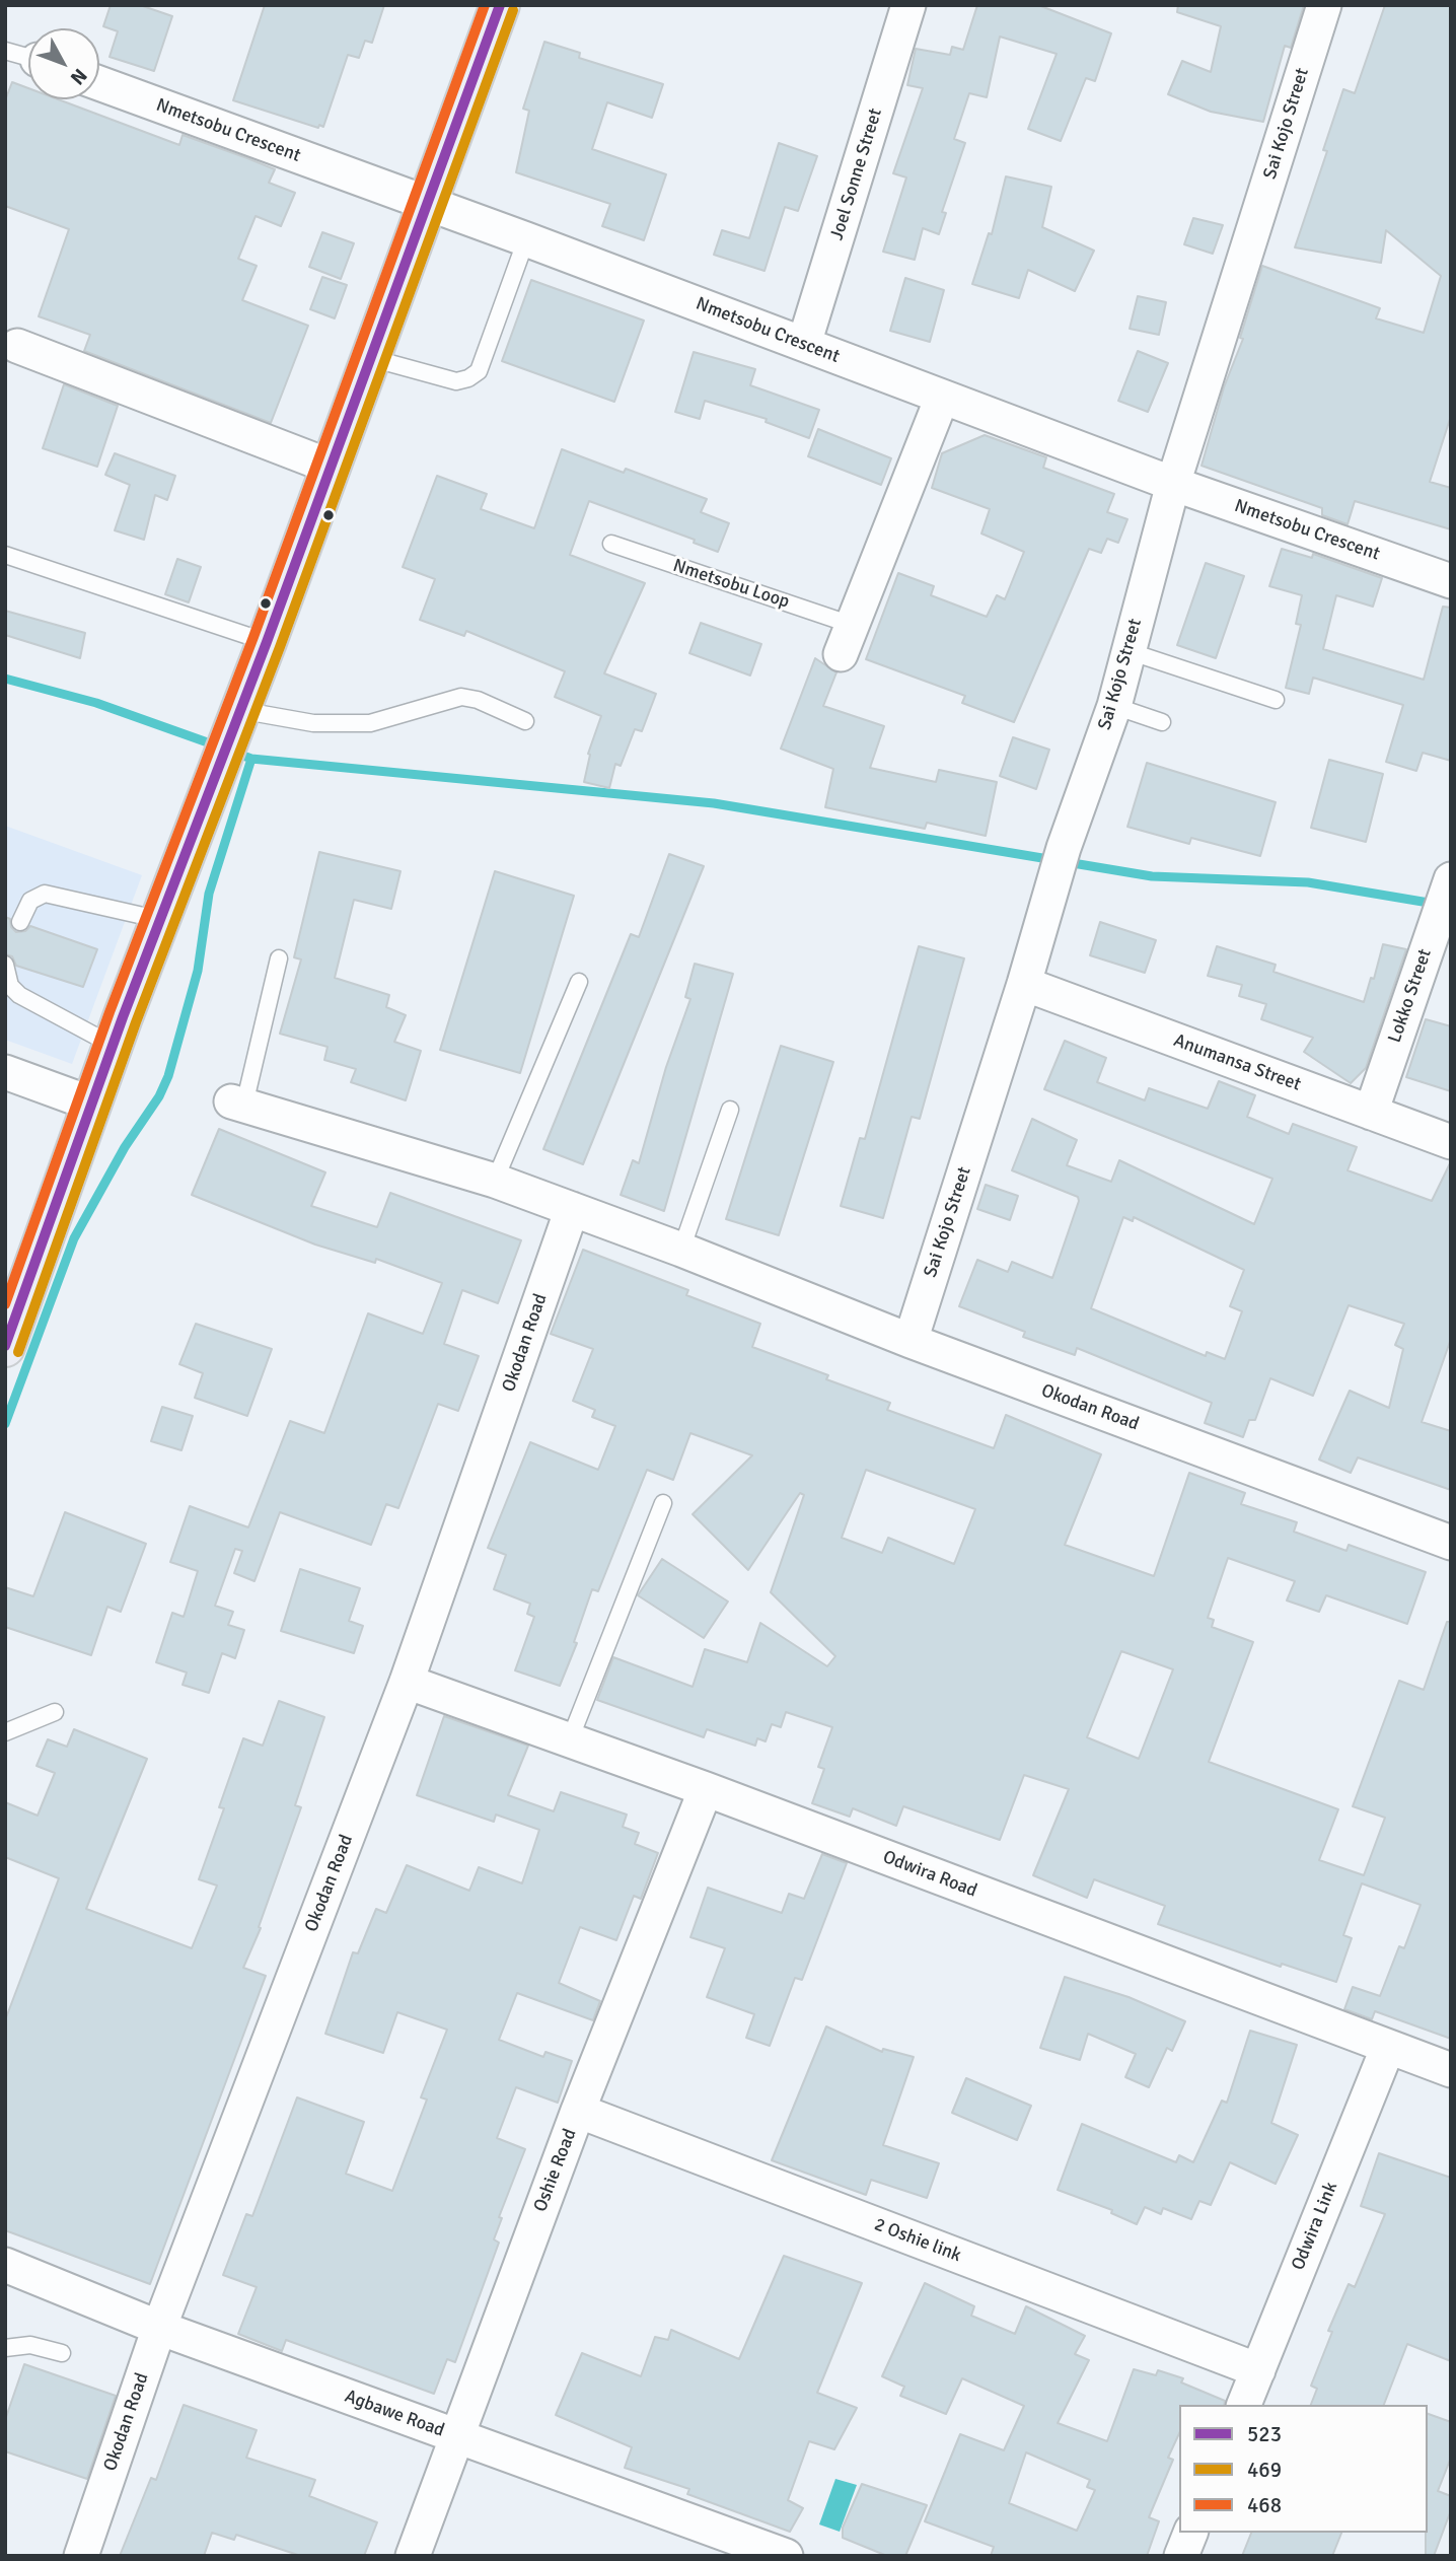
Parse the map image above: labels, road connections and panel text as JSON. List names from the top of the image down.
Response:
{
  "streets": {
    "street": [
      "Sai Kojo Street",
      "Nmetsobu Crescent",
      "Joel Sonne Street",
      "Nmetsobu Loop",
      "Lokko Street",
      "Anumansa Street",
      "Okodan Road",
      "Odwira Road",
      "Oshie Road",
      "Odwira Link",
      "2 Oshie link",
      "Agbawe Road"
    ]
  },
  "crossings": [
    ["Sai Kojo Street", "Nmetsobu Crescent"],
    ["Sai Kojo Street", "Anumansa Street"],
    ["Sai Kojo Street", "Okodan Road"],
    ["Nmetsobu Crescent", "Joel Sonne Street"],
    ["Nmetsobu Crescent", "Nmetsobu Loop"],
    ["Lokko Street", "Anumansa Street"],
    ["Okodan Road", "Odwira Road"],
    ["Okodan Road", "Agbawe Road"],
    ["Odwira Road", "Oshie Road"],
    ["Odwira Road", "Odwira Link"],
    ["Oshie Road", "2 Oshie link"],
    ["Oshie Road", "Agbawe Road"],
    ["Odwira Link", "2 Oshie link"]
  ],
  "lines": ["transit line 523", "transit line 468", "transit line 469"],
  "legend": ["523", "469", "468"],
  "north": "bottom right"
}
